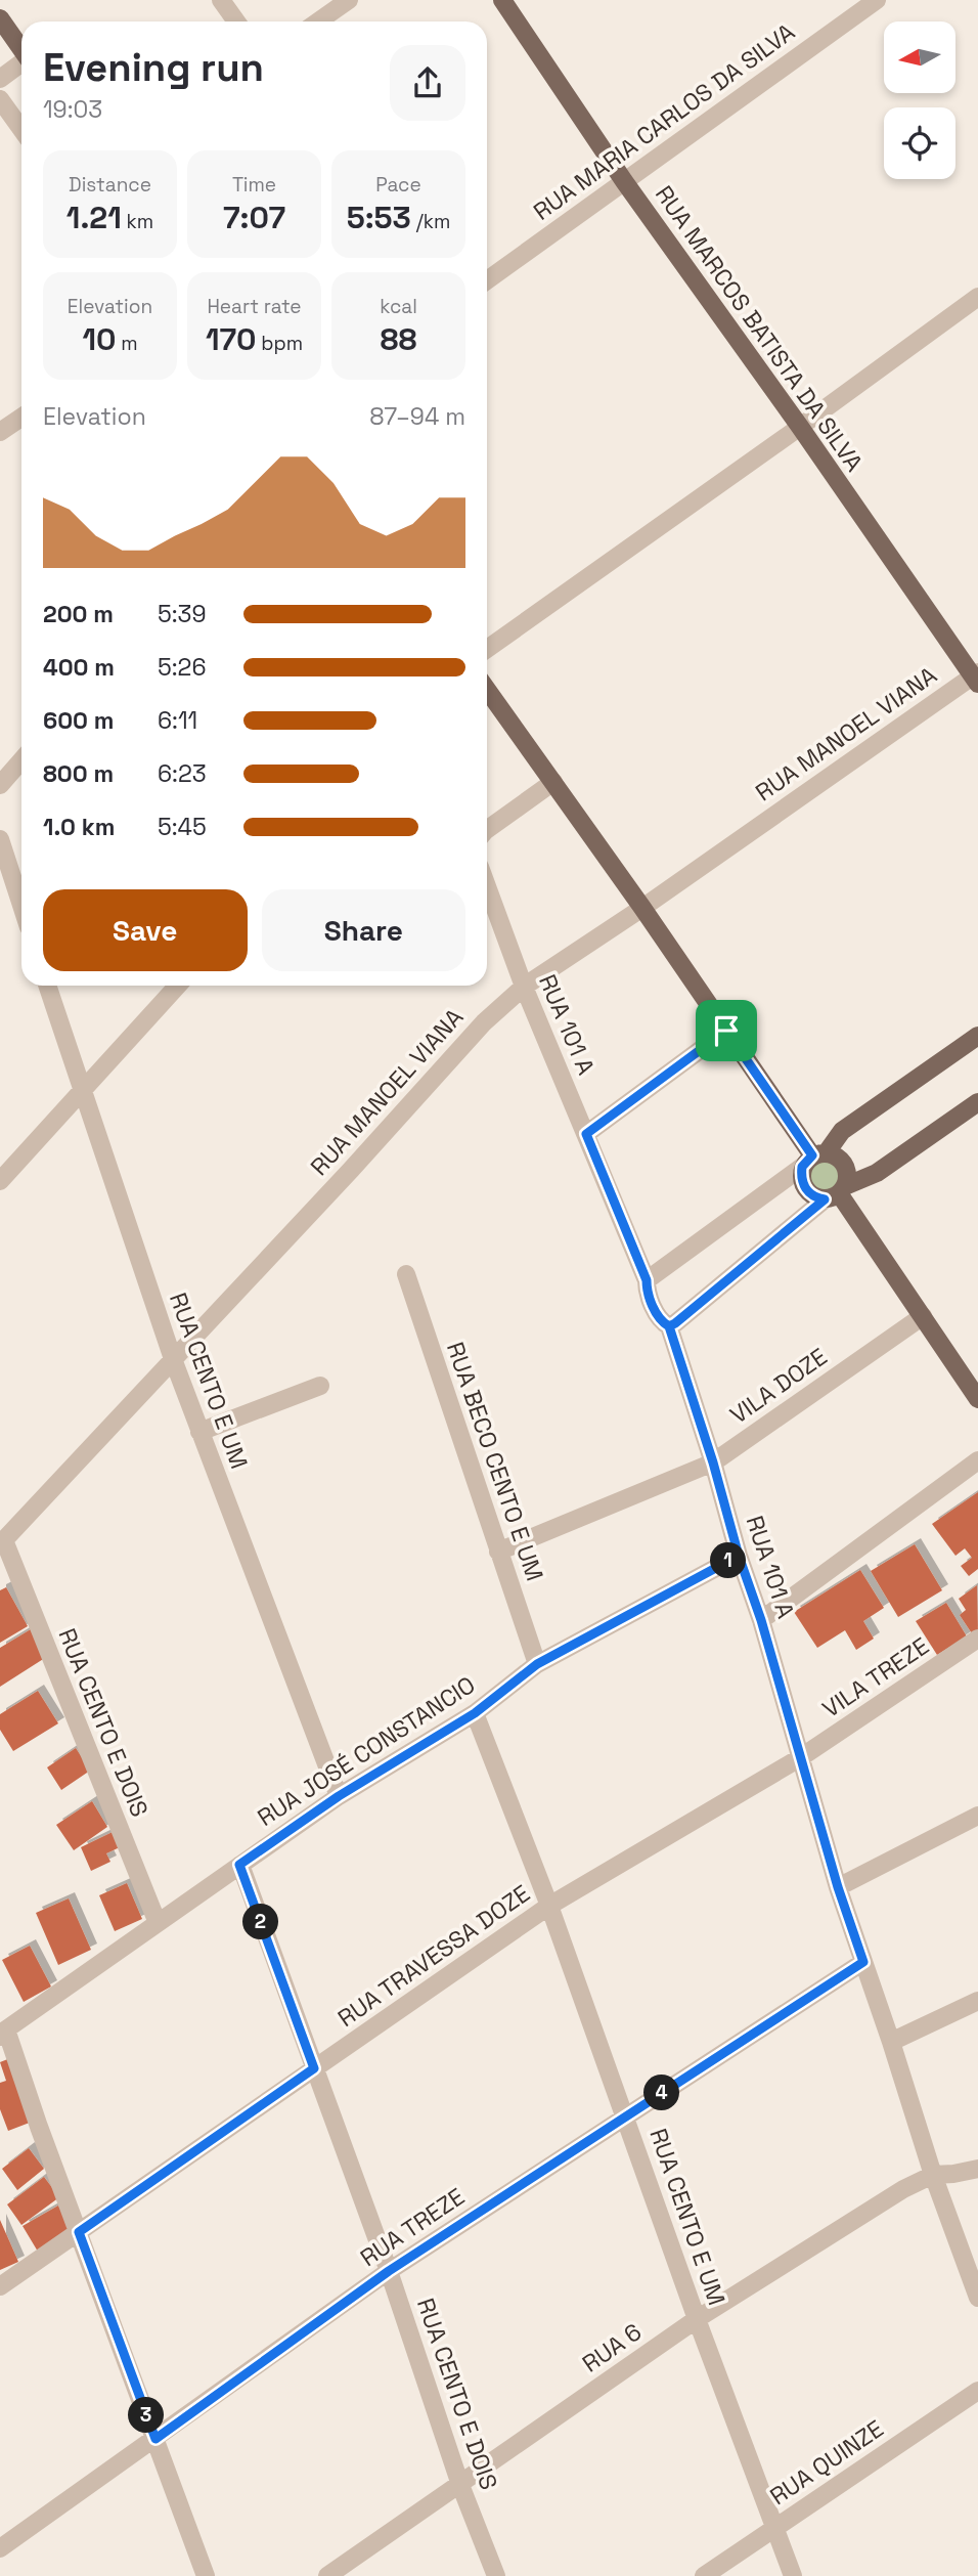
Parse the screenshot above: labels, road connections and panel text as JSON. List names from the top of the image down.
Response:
{
  "streets": {
    "main road": ["RUA MARCOS BATISTA DA SILVA"],
    "street": [
      "RUA MARIA CARLOS DA SILVA",
      "RUA MANOEL VIANA",
      "RUA 101 A",
      "RUA CENTO E UM",
      "VILA DOZE",
      "RUA BECO CENTO E UM",
      "VILA TREZE",
      "RUA CENTO E DOIS",
      "RUA JOSÉ CONSTANCIO",
      "RUA TRAVESSA DOZE",
      "RUA TREZE",
      "RUA 6",
      "RUA QUINZE"
    ]
  },
  "crossings": [
    ["RUA MARIA CARLOS DA SILVA", "RUA MARCOS BATISTA DA SILVA"],
    ["RUA MARCOS BATISTA DA SILVA", "RUA MANOEL VIANA"],
    ["RUA MANOEL VIANA", "RUA 101 A"],
    ["RUA MANOEL VIANA", "RUA CENTO E UM"],
    ["RUA MANOEL VIANA", "RUA CENTO E DOIS"],
    ["RUA 101 A", "VILA DOZE"],
    ["RUA 101 A", "VILA TREZE"],
    ["RUA 101 A", "RUA JOSÉ CONSTANCIO"],
    ["RUA 101 A", "RUA TRAVESSA DOZE"],
    ["RUA 101 A", "RUA TREZE"],
    ["RUA 101 A", "RUA 6"],
    ["RUA CENTO E UM", "RUA JOSÉ CONSTANCIO"],
    ["RUA CENTO E UM", "RUA TRAVESSA DOZE"],
    ["RUA CENTO E UM", "RUA TREZE"],
    ["RUA CENTO E UM", "RUA 6"],
    ["RUA CENTO E UM", "RUA QUINZE"],
    ["VILA DOZE", "RUA BECO CENTO E UM"],
    ["RUA BECO CENTO E UM", "RUA JOSÉ CONSTANCIO"],
    ["VILA TREZE", "RUA TRAVESSA DOZE"],
    ["RUA CENTO E DOIS", "RUA JOSÉ CONSTANCIO"],
    ["RUA CENTO E DOIS", "RUA TRAVESSA DOZE"],
    ["RUA CENTO E DOIS", "RUA TREZE"],
    ["RUA CENTO E DOIS", "RUA 6"]
  ],
  "north": "left",
  "page": {
    "heading": ["Evening run", "19:03"],
    "stats": [
      ["Distance", "1.21 km"],
      ["Time", "7:07"],
      ["Pace", "5:53 /km"],
      ["Elevation", "10 m"],
      ["Heart rate", "170 bpm"],
      ["kcal", "88"]
    ],
    "chart": ["Elevation", "87–94 m"],
    "list": [
      {
        "name": "200 m",
        "note": "5:39"
      },
      {
        "name": "400 m",
        "note": "5:26"
      },
      {
        "name": "600 m",
        "note": "6:11"
      },
      {
        "name": "800 m",
        "note": "6:23"
      },
      {
        "name": "1.0 km",
        "note": "5:45"
      }
    ],
    "buttons": ["Save", "Share"],
    "pins": [
      "1",
      "2",
      "4",
      "3"
    ]
  }
}
